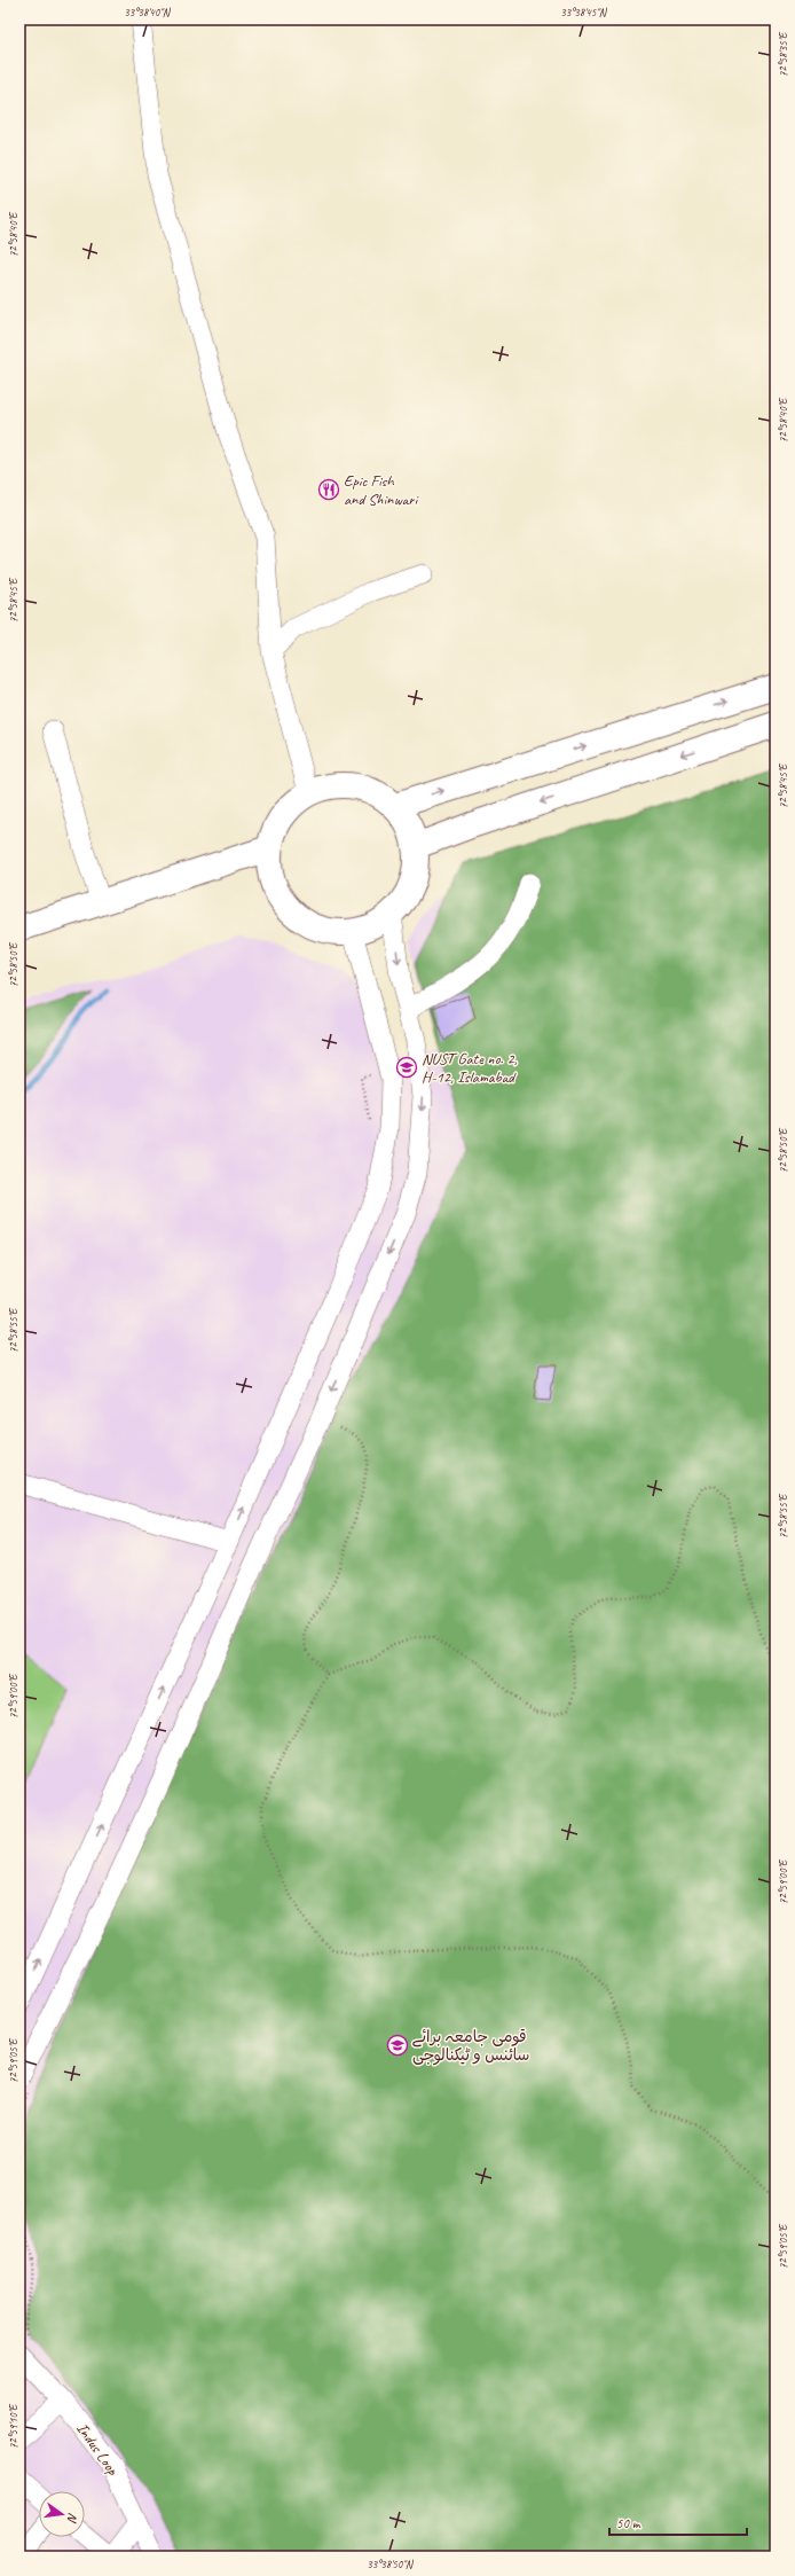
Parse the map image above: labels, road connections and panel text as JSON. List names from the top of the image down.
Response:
{
  "streets": {
    "street": ["Indus Loop"]
  },
  "places": {
    "restaurant": ["Epic Fish and Shinwari"],
    "school or university": ["NUST Gate no. 2, H-12, Islamabad", "قومی جامعہ برائے سائنس و ٹیکنالوجی"]
  },
  "scale_bar": "50 m",
  "north": "right",
  "coordinates": [
    "33°38'40\"N",
    "33°38'45\"N",
    "72°58'35\"E",
    "72°58'40\"E",
    "72°58'45\"E",
    "72°58'50\"E",
    "72°58'55\"E",
    "72°59'00\"E",
    "72°59'05\"E",
    "72°59'10\"E",
    "33°38'50\"N"
  ]
}
